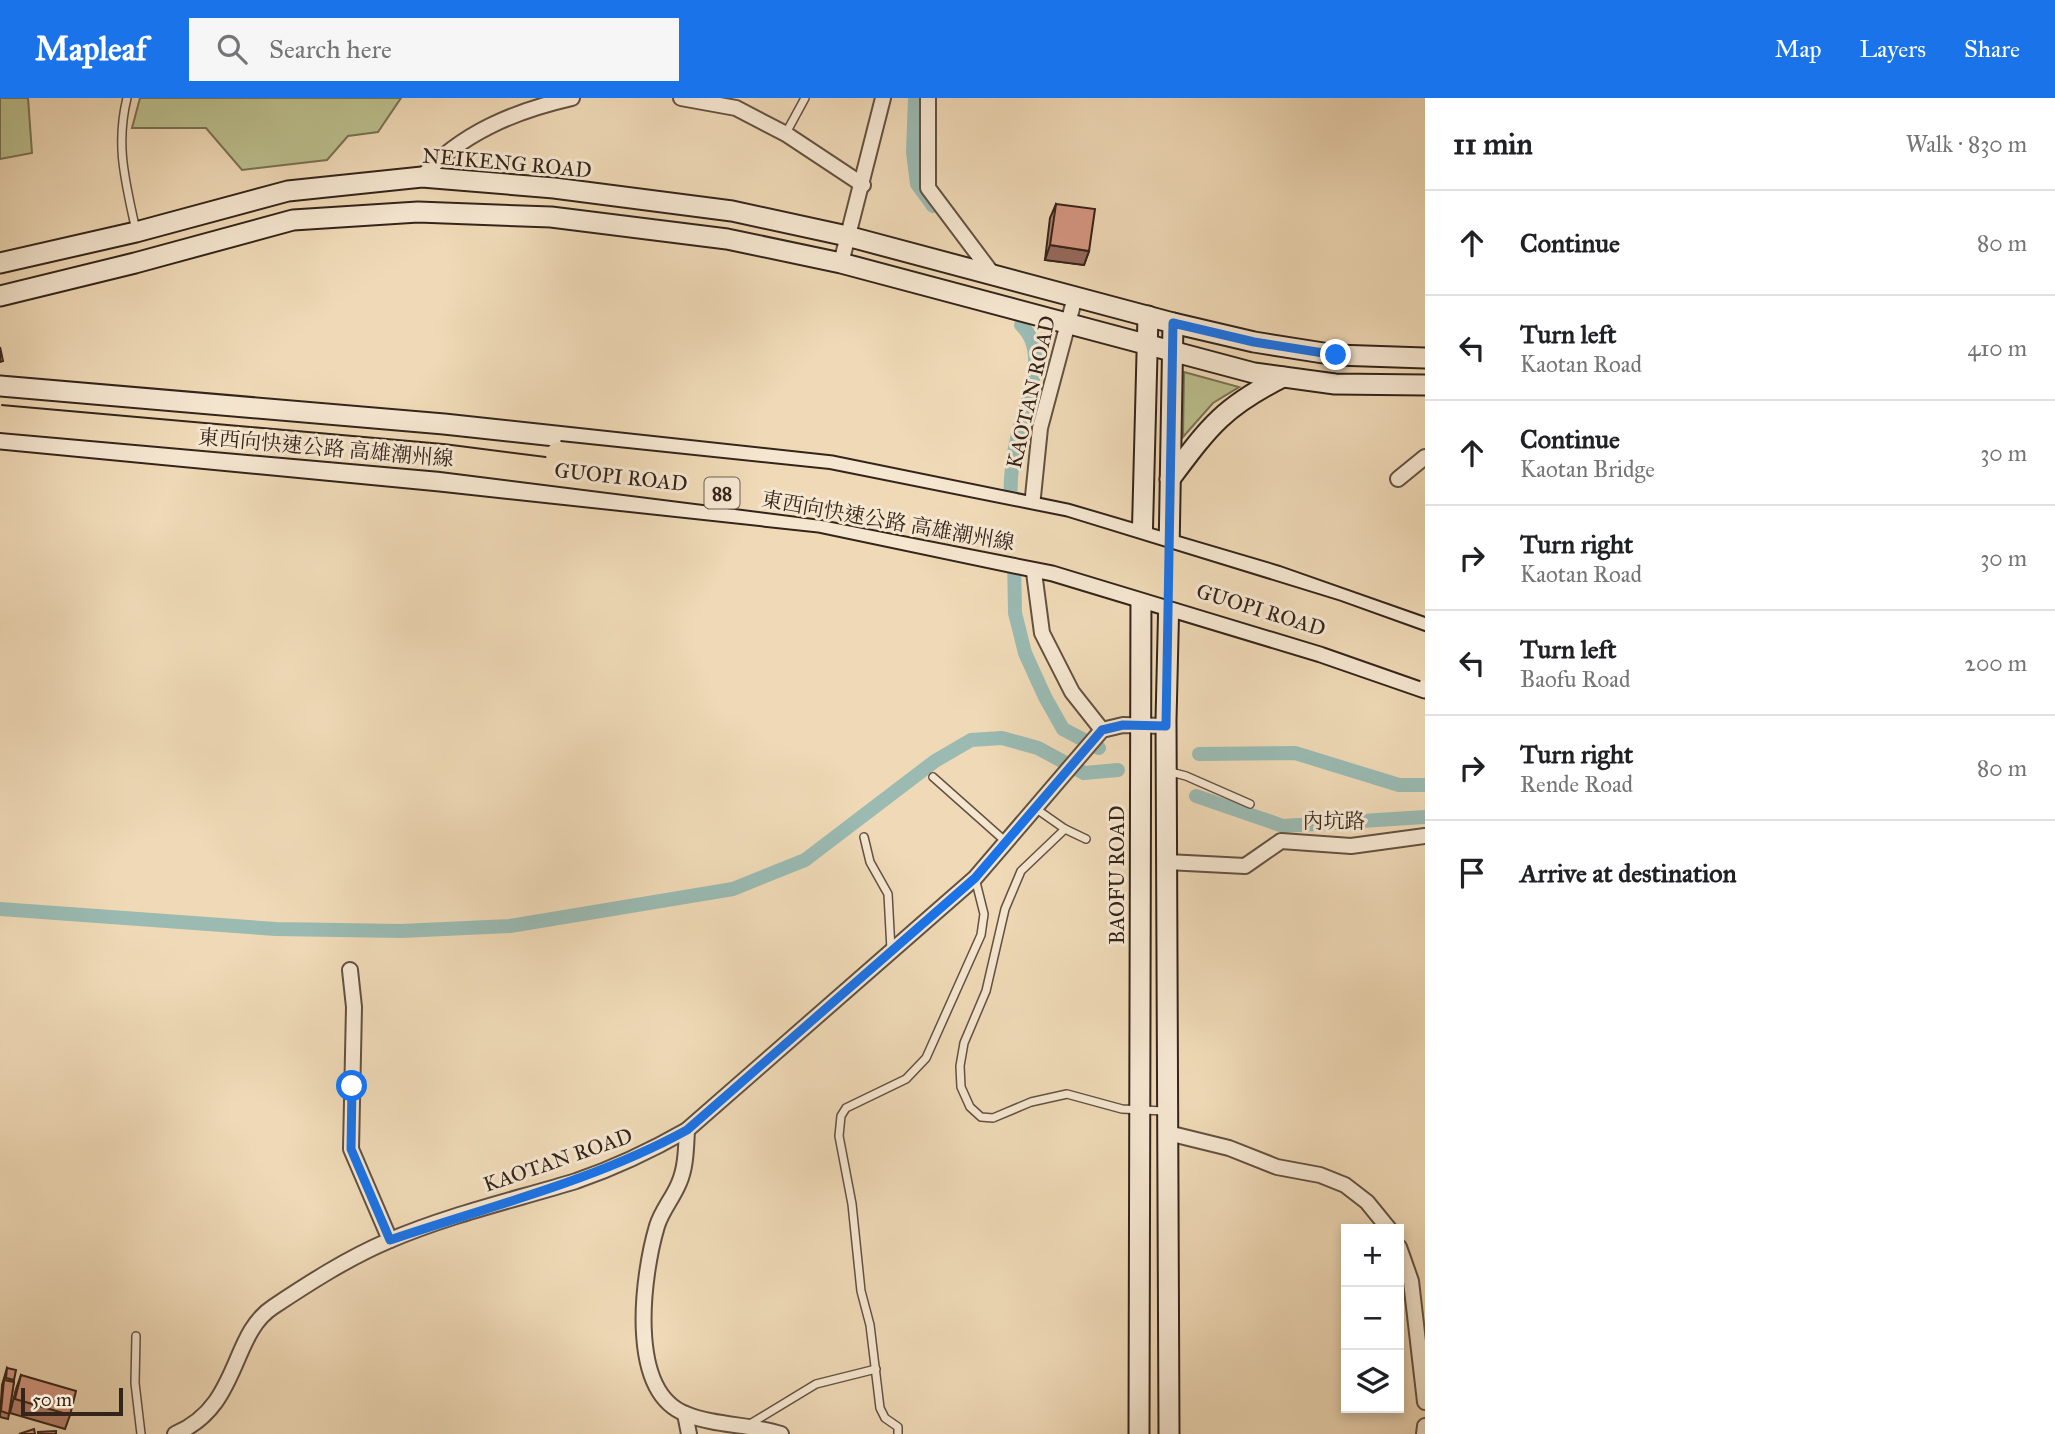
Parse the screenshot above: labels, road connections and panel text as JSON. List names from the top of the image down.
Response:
{
  "streets": {
    "highway": ["東西向快速公路 高雄潮州線", "88"],
    "street": [
      "NEIKENG ROAD",
      "KAOTAN ROAD",
      "GUOPI ROAD",
      "內坑路",
      "BAOFU ROAD"
    ]
  },
  "crossings": [
    ["NEIKENG ROAD", "KAOTAN ROAD"],
    ["NEIKENG ROAD", "BAOFU ROAD"],
    ["KAOTAN ROAD", "GUOPI ROAD"],
    ["GUOPI ROAD", "BAOFU ROAD"]
  ],
  "scale_bar": "50 m",
  "page": {
    "header": "Mapleaf",
    "search": "Search here",
    "nav": ["Map", "Layers", "Share"],
    "heading": ["11 min", "Walk · 830 m"],
    "list": [
      ["Continue", "80 m"],
      ["Turn left", "Kaotan Road", "410 m"],
      ["Continue", "Kaotan Bridge", "30 m"],
      ["Turn right", "Kaotan Road", "30 m"],
      ["Turn left", "Baofu Road", "200 m"],
      ["Turn right", "Rende Road", "80 m"],
      "Arrive at destination"
    ],
    "map_buttons": ["+", "−"],
    "scale": "50 m"
  }
}
